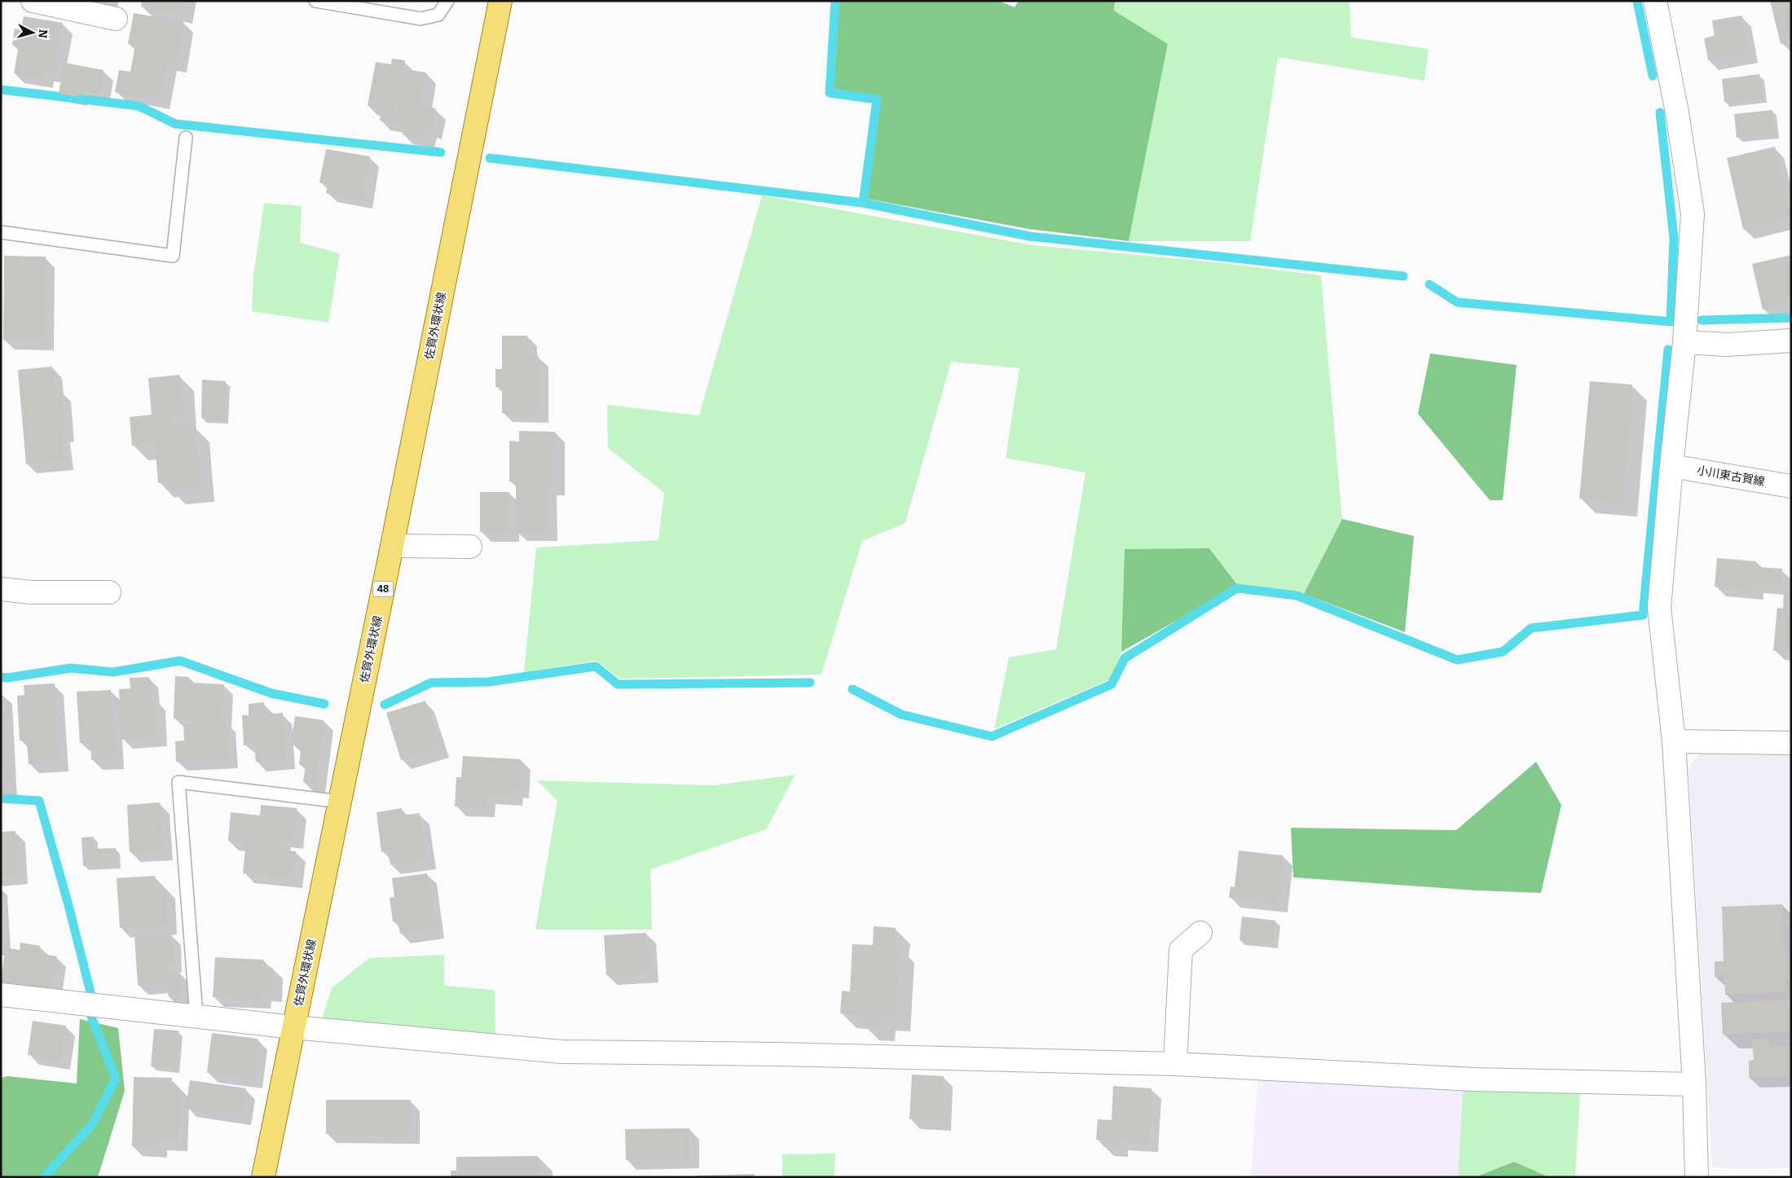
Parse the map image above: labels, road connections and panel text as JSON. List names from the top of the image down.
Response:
{
  "streets": {
    "main road": ["佐賀外環状線", "48"],
    "street": ["小川東古賀線"]
  },
  "north": "right"
}
